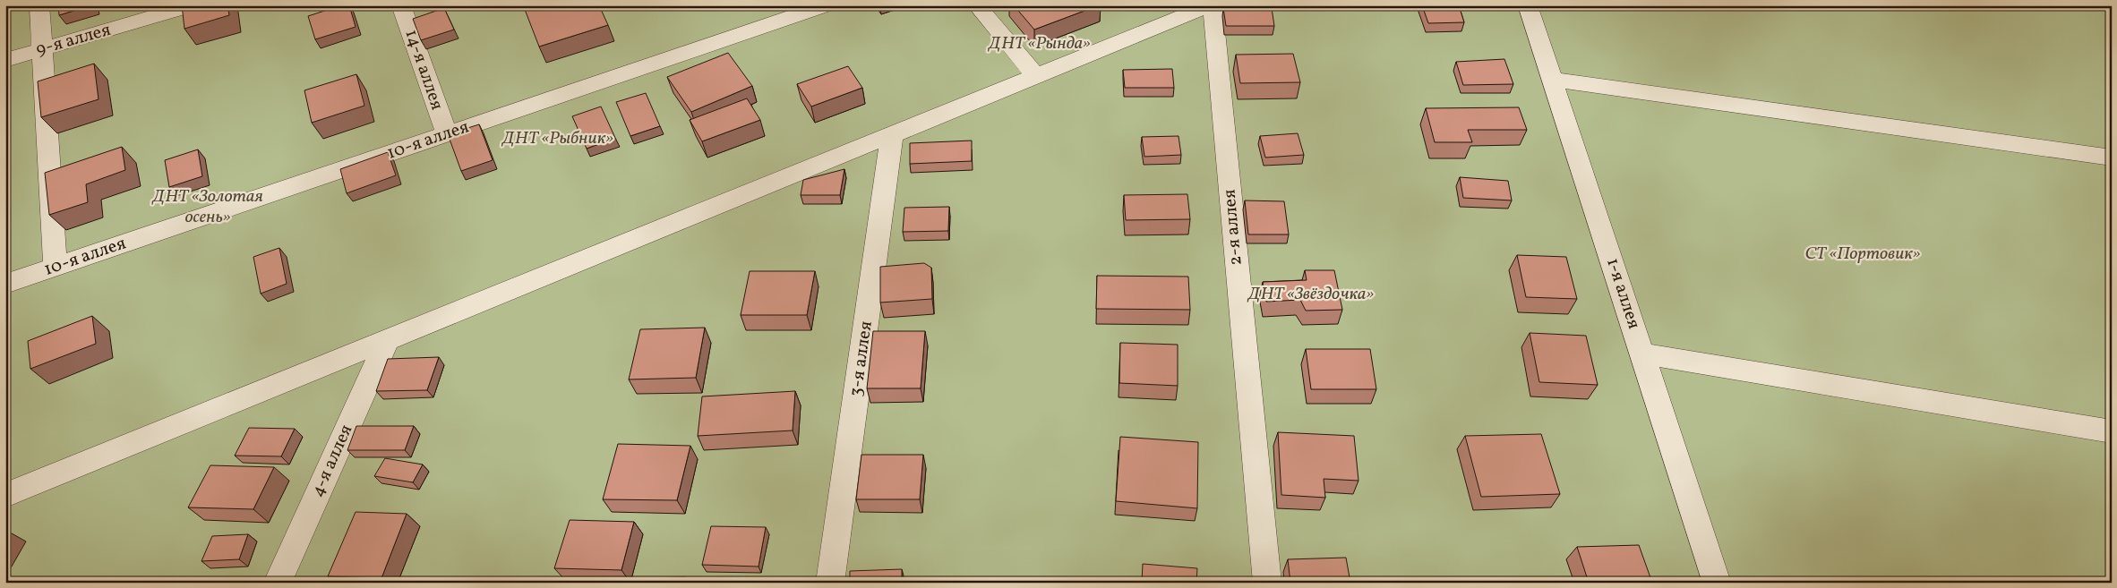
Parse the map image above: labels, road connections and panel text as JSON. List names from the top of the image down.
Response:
{
  "streets": {
    "lane": [
      "9-я аллея",
      "14-я аллея",
      "10-я аллея",
      "2-я аллея",
      "1-я аллея",
      "3-я аллея",
      "4-я аллея"
    ]
  },
  "crossings": [
    ["14-я аллея", "10-я аллея"]
  ],
  "parks": [
    "ДНТ «Рында»",
    "ДНТ «Рыбник»",
    "ДНТ «Золотая осень»",
    "СТ «Портовик»",
    "ДНТ «Звёздочка»"
  ]
}
